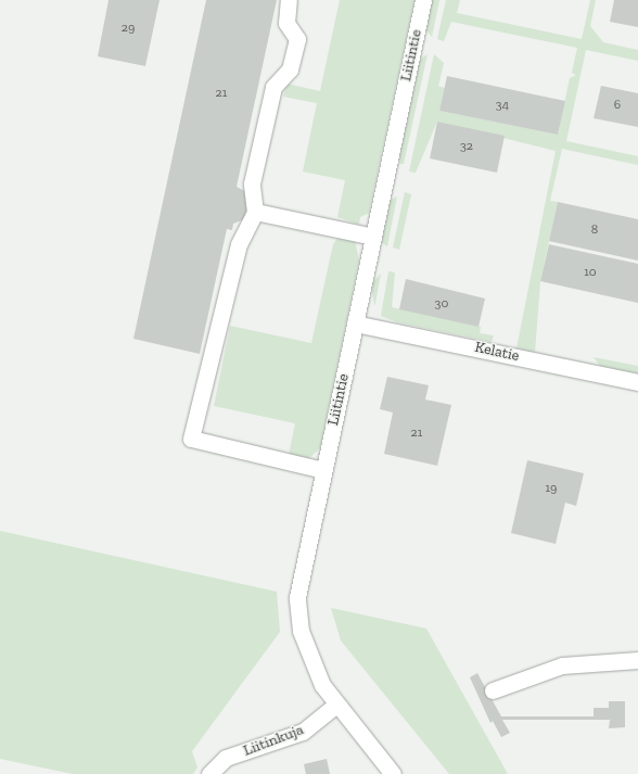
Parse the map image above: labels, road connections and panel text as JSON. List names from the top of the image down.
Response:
{
  "streets": {
    "street": ["Liitintie", "Kelatie", "Liitinkuja"]
  },
  "crossings": [
    ["Liitintie", "Kelatie"],
    ["Liitintie", "Liitinkuja"]
  ],
  "house_numbers": [
    "29",
    "21",
    "34",
    "6",
    "32",
    "8",
    "10",
    "30",
    "21",
    "19"
  ]
}
